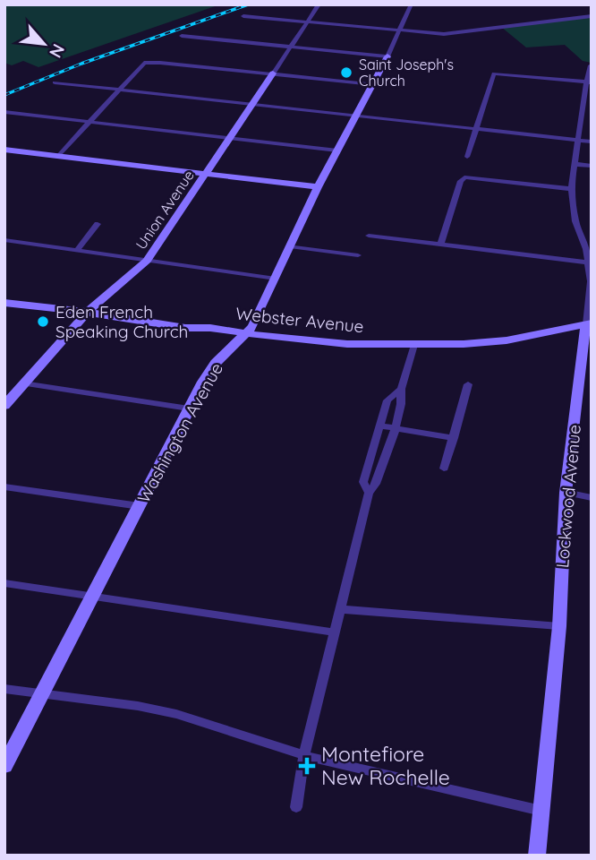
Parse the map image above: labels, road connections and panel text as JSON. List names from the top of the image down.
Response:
{
  "streets": {
    "street": [
      "Union Avenue",
      "Webster Avenue",
      "Washington Avenue",
      "Lockwood Avenue"
    ]
  },
  "crossings": [
    ["Union Avenue", "Webster Avenue"],
    ["Webster Avenue", "Washington Avenue"],
    ["Webster Avenue", "Lockwood Avenue"]
  ],
  "places": {
    "other": ["Saint Joseph's Church", "Eden French Speaking Church"],
    "health": ["Montefiore New Rochelle"]
  },
  "north": "bottom right"
}
